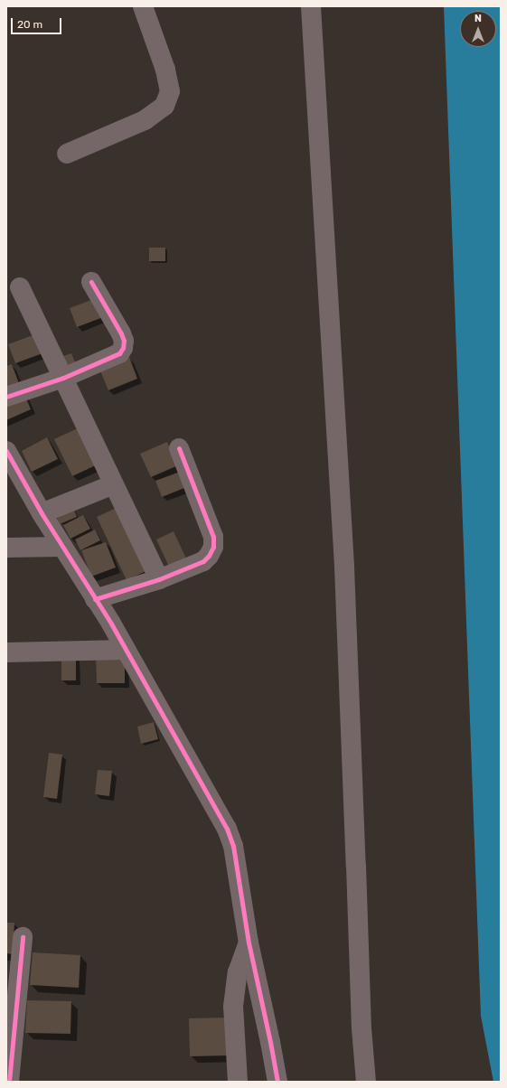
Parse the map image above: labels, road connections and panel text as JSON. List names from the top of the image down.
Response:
{
  "scale_bar": "20 m",
  "north": "top"
}
